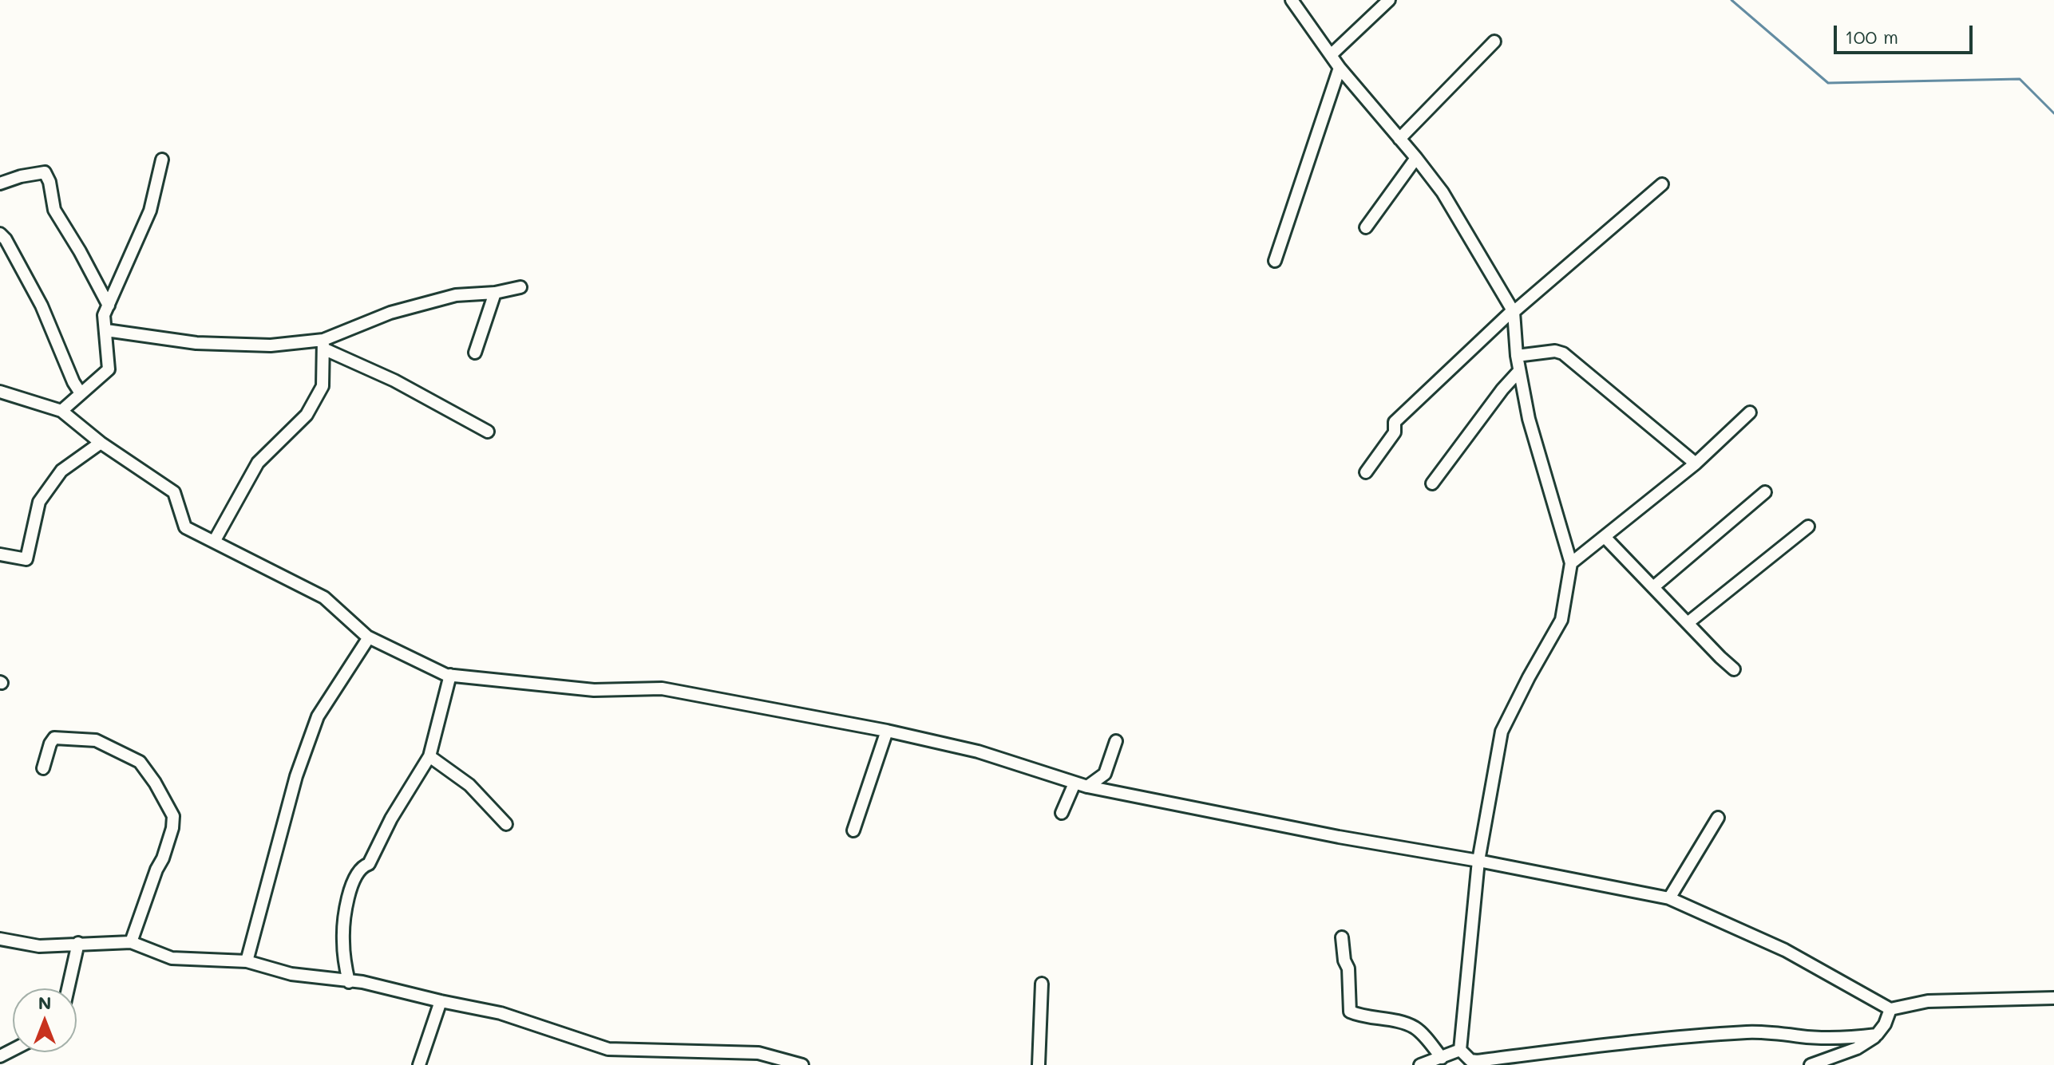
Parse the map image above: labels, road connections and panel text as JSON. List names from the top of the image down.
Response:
{
  "scale_bar": "100 m",
  "north": "top"
}
